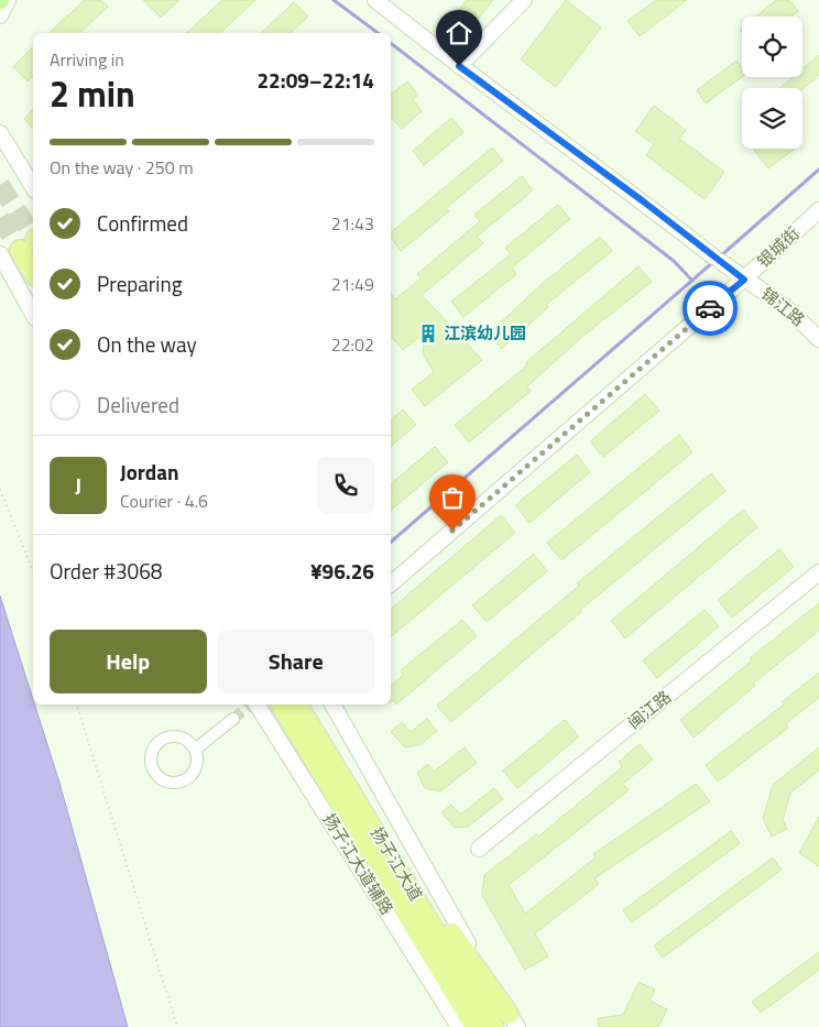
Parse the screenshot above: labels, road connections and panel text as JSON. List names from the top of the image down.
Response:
{
  "streets": {
    "highway": ["扬子江大道"],
    "street": [
      "银城街",
      "锦江路",
      "闽江路",
      "扬子江大道辅路"
    ]
  },
  "crossings": [
    ["银城街", "锦江路"]
  ],
  "places": {
    "building": ["江滨幼儿园"]
  },
  "page": {
    "heading": ["2 min", "Arriving in", "22:09–22:14"],
    "panel": [
      "Jordan",
      "Courier · 4.6",
      "Order #3068",
      "¥96.26"
    ],
    "bar": "On the way · 250 m",
    "list": [
      ["Confirmed", "21:43"],
      ["Preparing", "21:49"],
      ["On the way", "22:02"],
      "Delivered"
    ],
    "round": "J",
    "buttons": ["Help", "Share"]
  }
}
